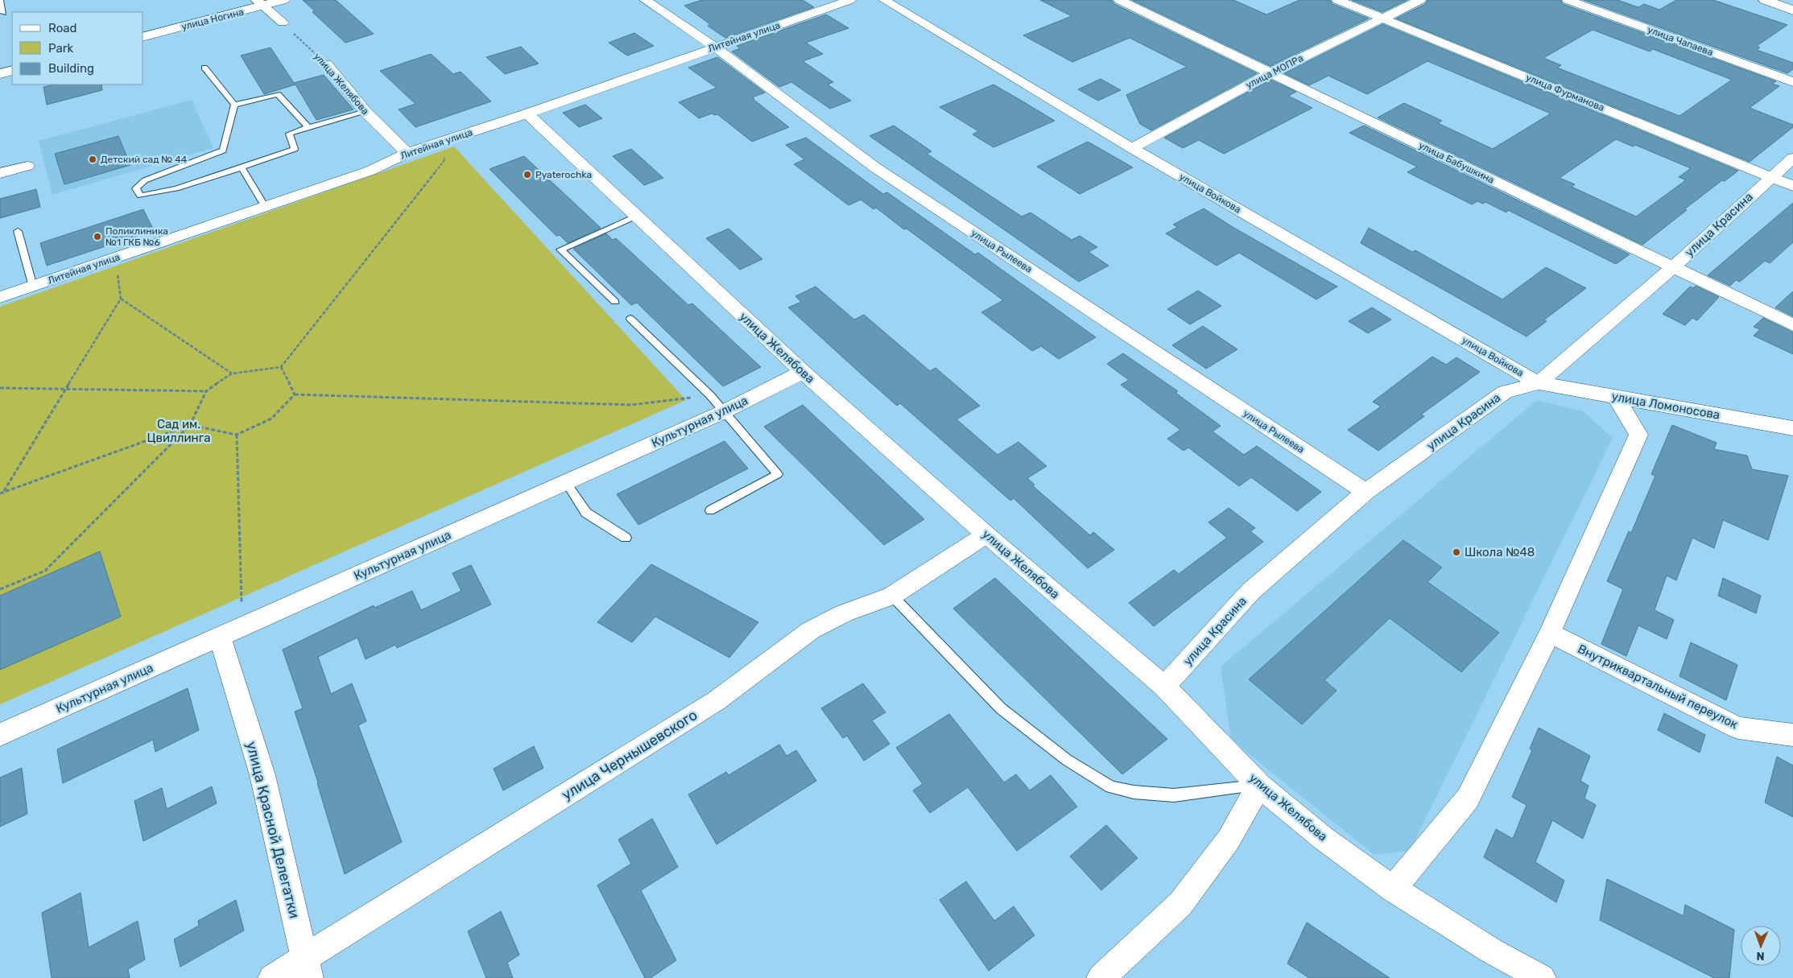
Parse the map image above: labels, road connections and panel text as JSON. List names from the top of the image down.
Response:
{
  "streets": {
    "street": [
      "улица Ногина",
      "Литейная улица",
      "улица Чапаева",
      "улица МОПРа",
      "улица Желябова",
      "улица Фурманова",
      "улица Бабушкина",
      "улица Войкова",
      "улица Красина",
      "улица Рылеева",
      "улица Ломоносова",
      "Культурная улица",
      "Внутриквартальный переулок",
      "улица Чернышевского",
      "улица Красной Делегатки"
    ]
  },
  "crossings": [
    ["Литейная улица", "улица Желябова"],
    ["Литейная улица", "улица Рылеева"],
    ["улица МОПРа", "улица Фурманова"],
    ["улица МОПРа", "улица Бабушкина"],
    ["улица МОПРа", "улица Войкова"],
    ["улица Желябова", "улица Красина"],
    ["улица Желябова", "Культурная улица"],
    ["улица Желябова", "улица Чернышевского"],
    ["улица Фурманова", "улица Красина"],
    ["улица Бабушкина", "улица Красина"],
    ["улица Войкова", "улица Красина"],
    ["улица Войкова", "улица Ломоносова"],
    ["улица Красина", "улица Рылеева"],
    ["улица Красина", "улица Ломоносова"],
    ["Культурная улица", "улица Красной Делегатки"],
    ["улица Чернышевского", "улица Красной Делегатки"]
  ],
  "parks": ["Сад им. Цвиллинга"],
  "places": [
    "Детский сад № 44",
    "Pyaterochka",
    "Поликлиника №1 ГКБ №6",
    "Школа №48"
  ],
  "legend": ["Road", "Park", "Building"],
  "north": "bottom"
}
